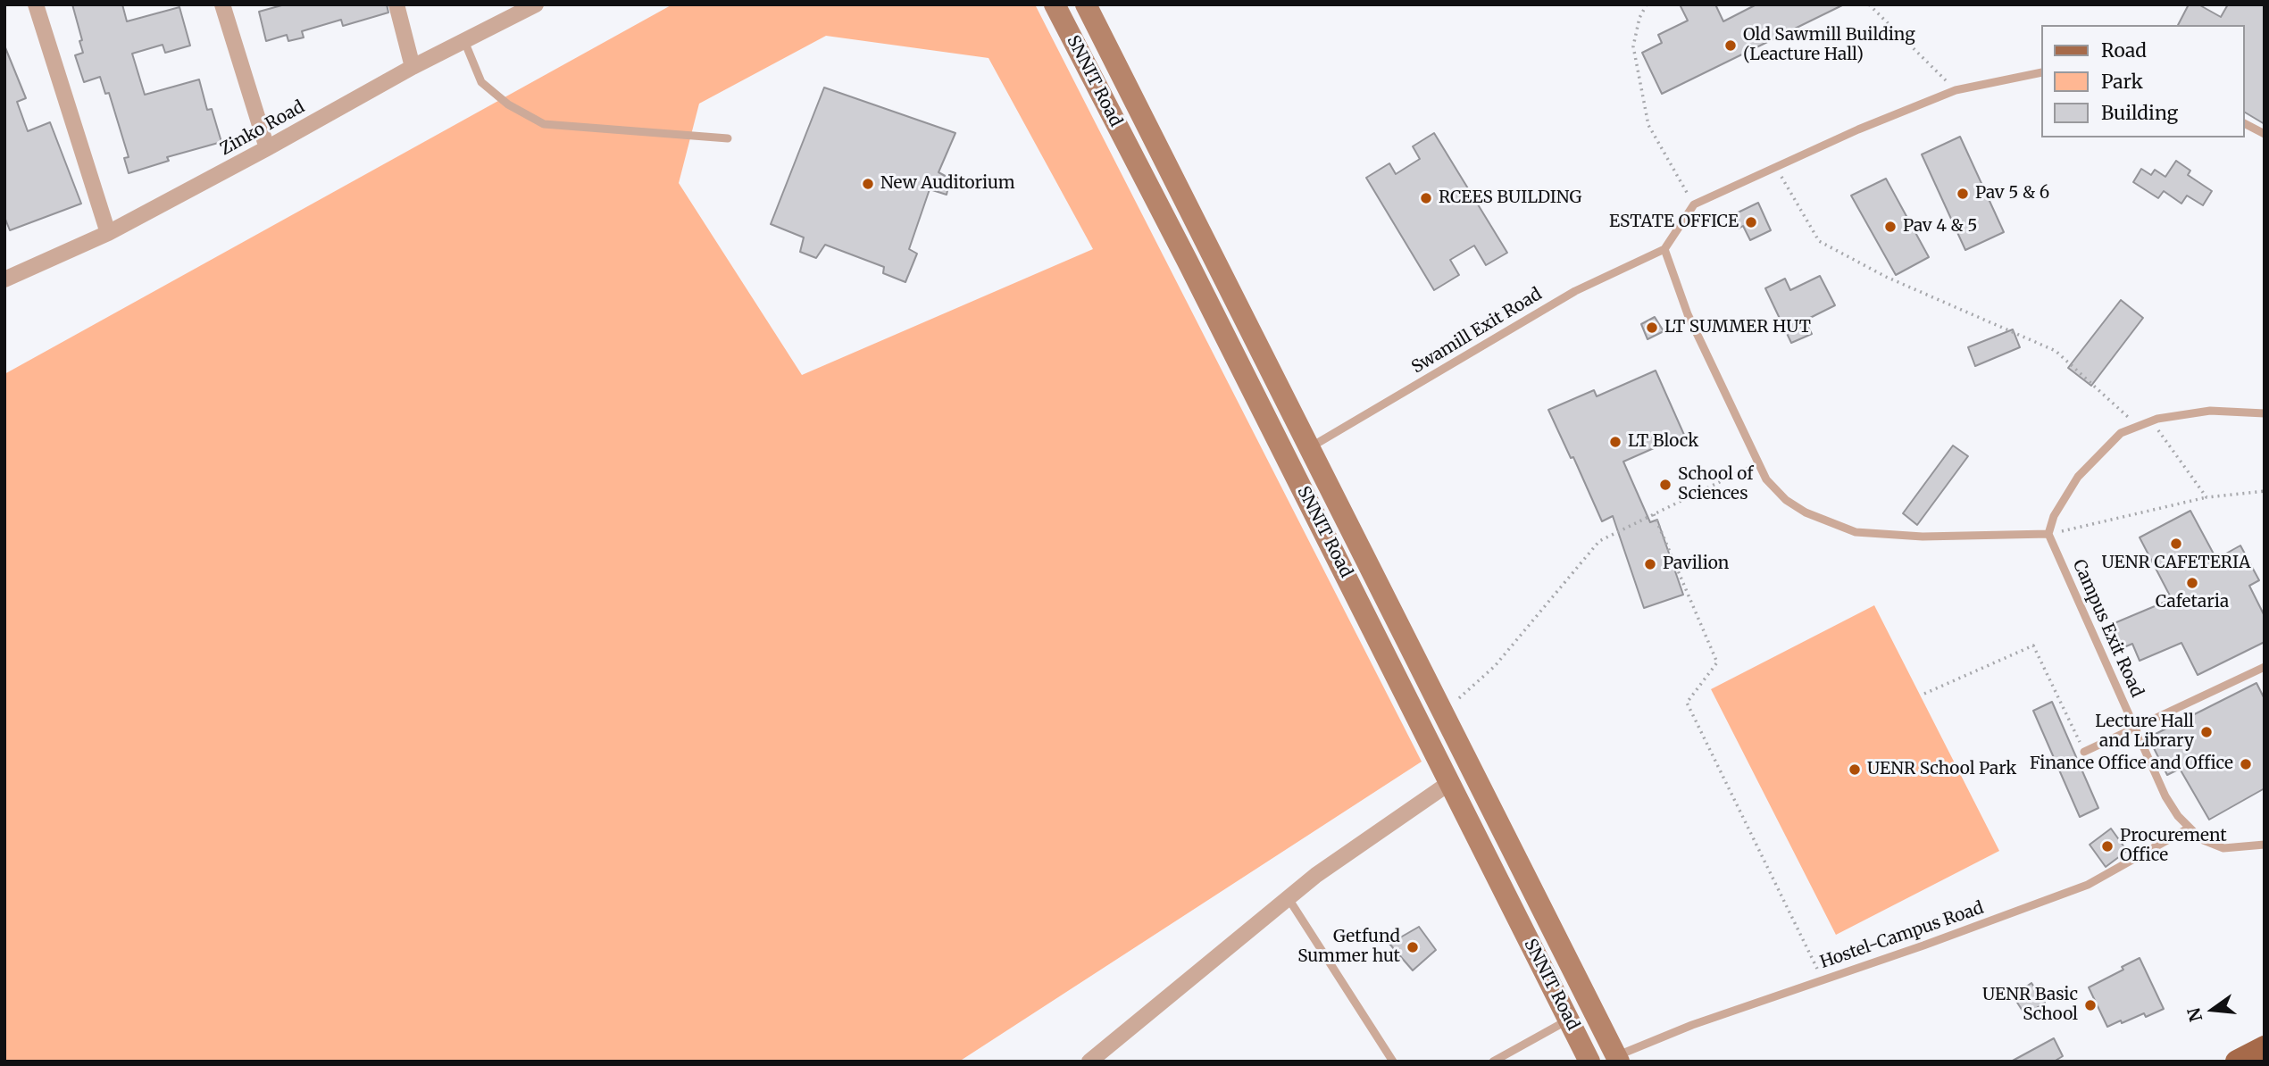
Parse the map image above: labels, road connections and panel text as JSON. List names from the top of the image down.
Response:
{
  "streets": {
    "street": ["SNNIT Road", "Zinko Road"],
    "lane": ["Swamill Exit Road", "Campus Exit Road", "Hostel-Campus Road"]
  },
  "crossings": [
    ["SNNIT Road", "Swamill Exit Road"],
    ["SNNIT Road", "Hostel-Campus Road"],
    ["Campus Exit Road", "Hostel-Campus Road"]
  ],
  "places": [
    "Old Sawmill Building (Leacture Hall)",
    "New Auditorium",
    "Pav 5 & 6",
    "RCEES BUILDING",
    "ESTATE OFFICE",
    "Pav 4 & 5",
    "LT SUMMER HUT",
    "LT Block",
    "School of Sciences",
    "UENR CAFETERIA",
    "Pavilion",
    "Cafetaria",
    "Lecture Hall and Library",
    "Finance Office and Office",
    "UENR School Park",
    "Procurement Office",
    "Getfund Summer hut",
    "UENR Basic School"
  ],
  "legend": ["Road", "Park", "Building"],
  "north": "left"
}
